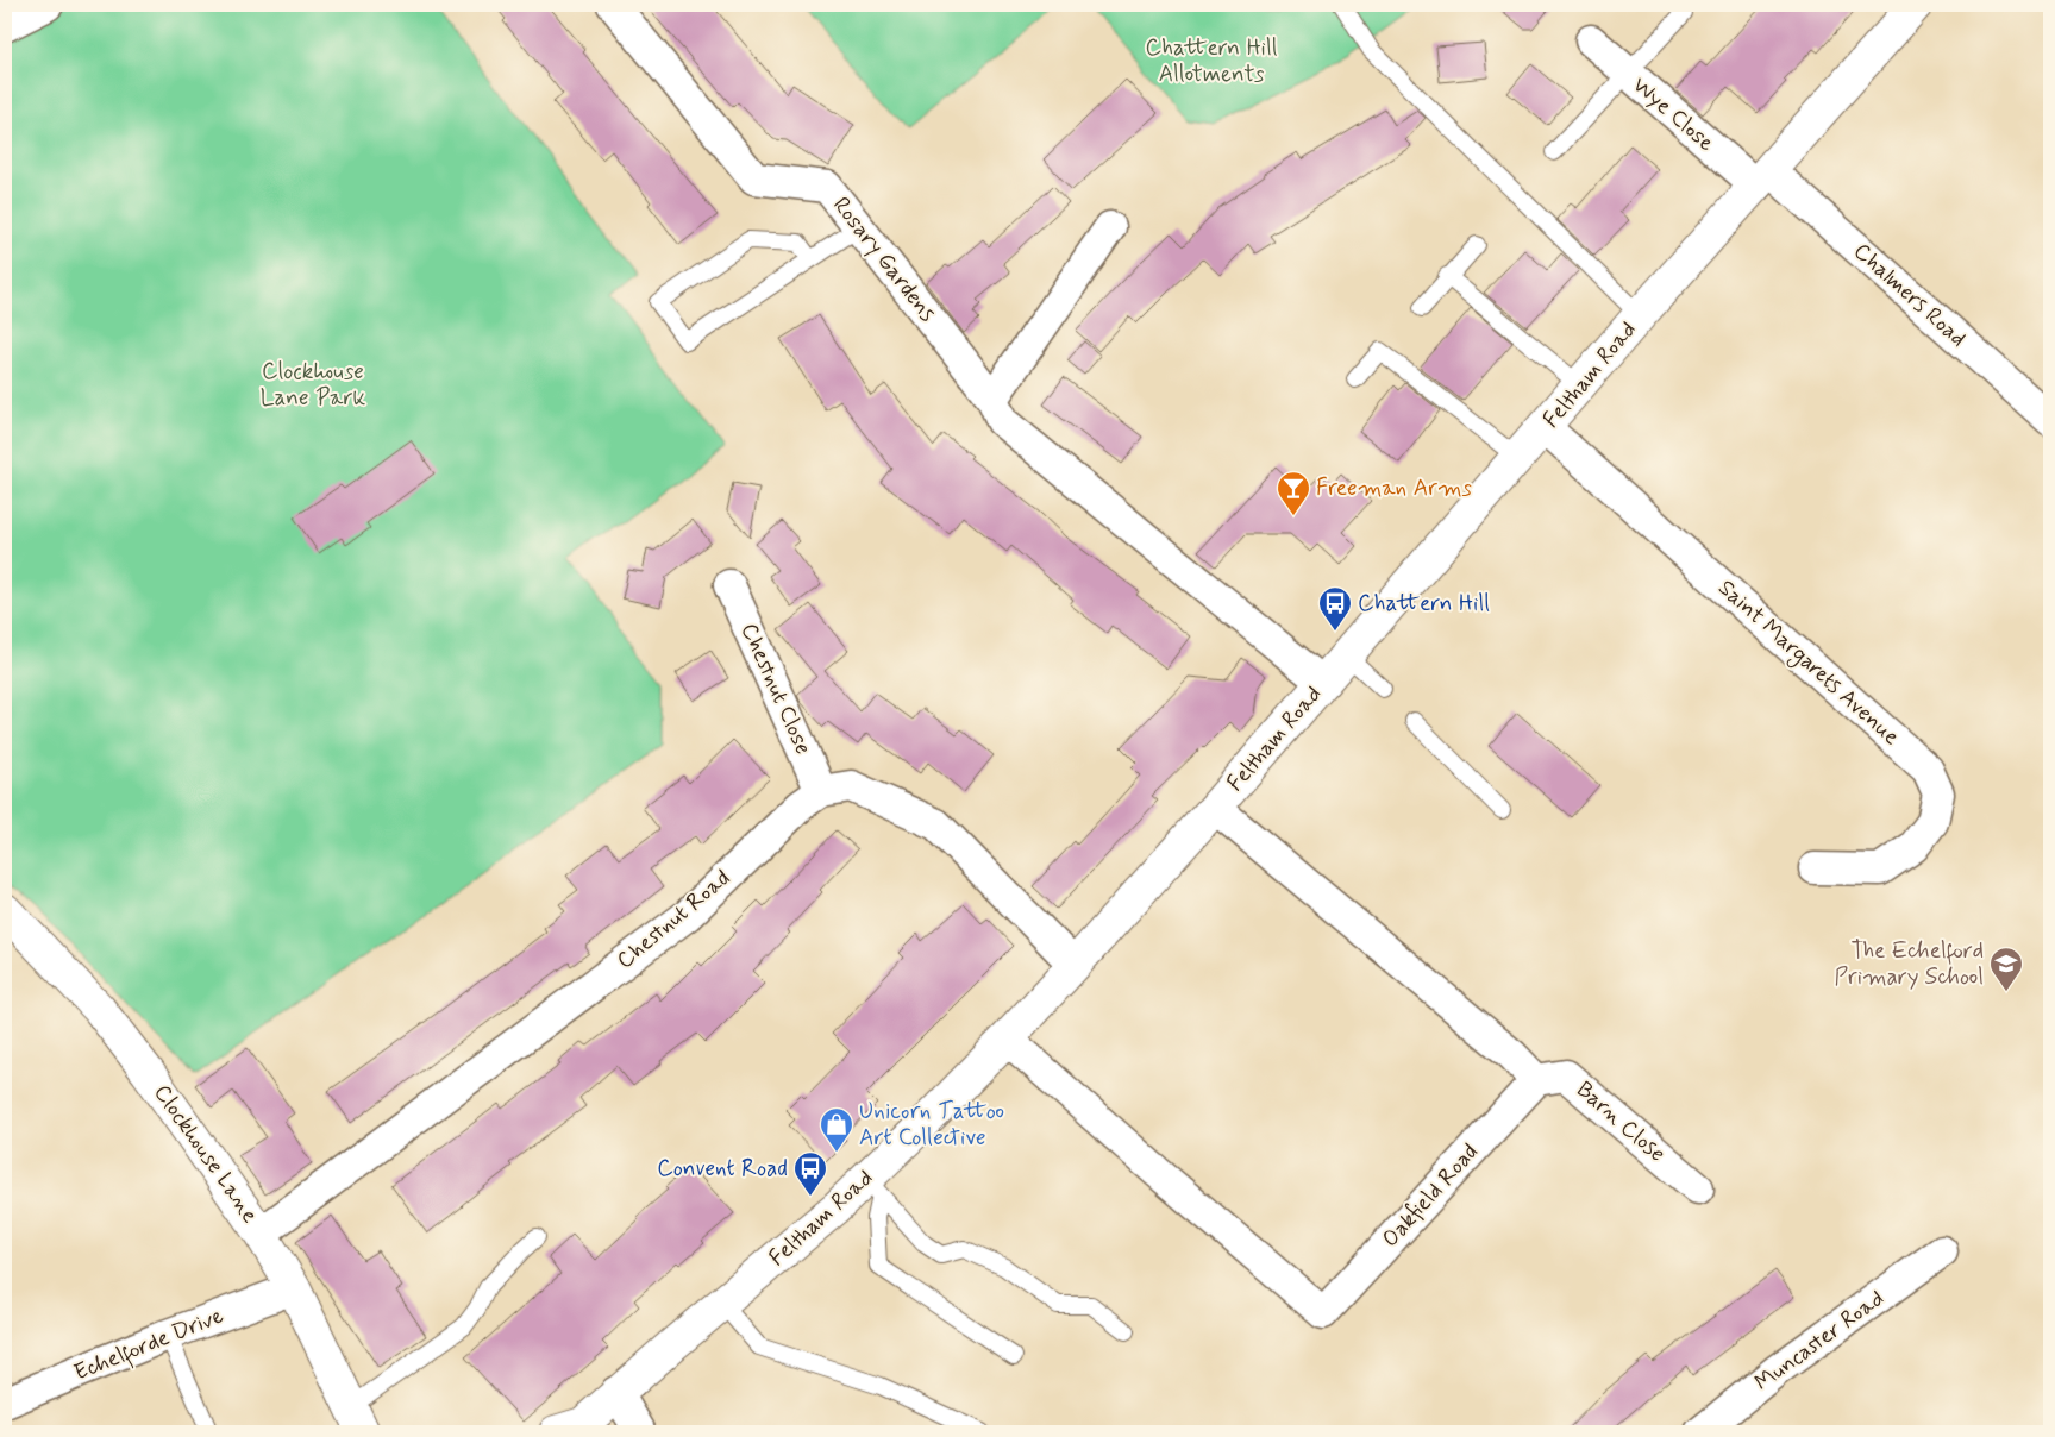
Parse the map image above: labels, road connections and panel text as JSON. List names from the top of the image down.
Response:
{
  "streets": {
    "main road": ["Feltham Road", "Clockhouse Lane"],
    "street": [
      "Wye Close",
      "Rosary Gardens",
      "Chalmers Road",
      "Saint Margarets Avenue",
      "Chestnut Close",
      "Chestnut Road",
      "Barn Close",
      "Oakfield Road",
      "Muncaster Road",
      "Echelforde Drive"
    ]
  },
  "crossings": [
    ["Wye Close", "Chalmers Road"],
    ["Wye Close", "Feltham Road"],
    ["Chalmers Road", "Feltham Road"],
    ["Feltham Road", "Saint Margarets Avenue"],
    ["Feltham Road", "Chestnut Road"],
    ["Feltham Road", "Oakfield Road"],
    ["Chestnut Close", "Chestnut Road"],
    ["Chestnut Road", "Clockhouse Lane"],
    ["Barn Close", "Oakfield Road"],
    ["Clockhouse Lane", "Echelforde Drive"]
  ],
  "parks": ["Chattern Hill Allotments", "Clockhouse Lane Park"],
  "places": {
    "bar": ["Freeman Arms"],
    "bus stop": ["Chattern Hill", "Convent Road"],
    "school or university": ["The Echelford Primary School"],
    "shop": ["Unicorn Tattoo Art Collective"]
  }
}
